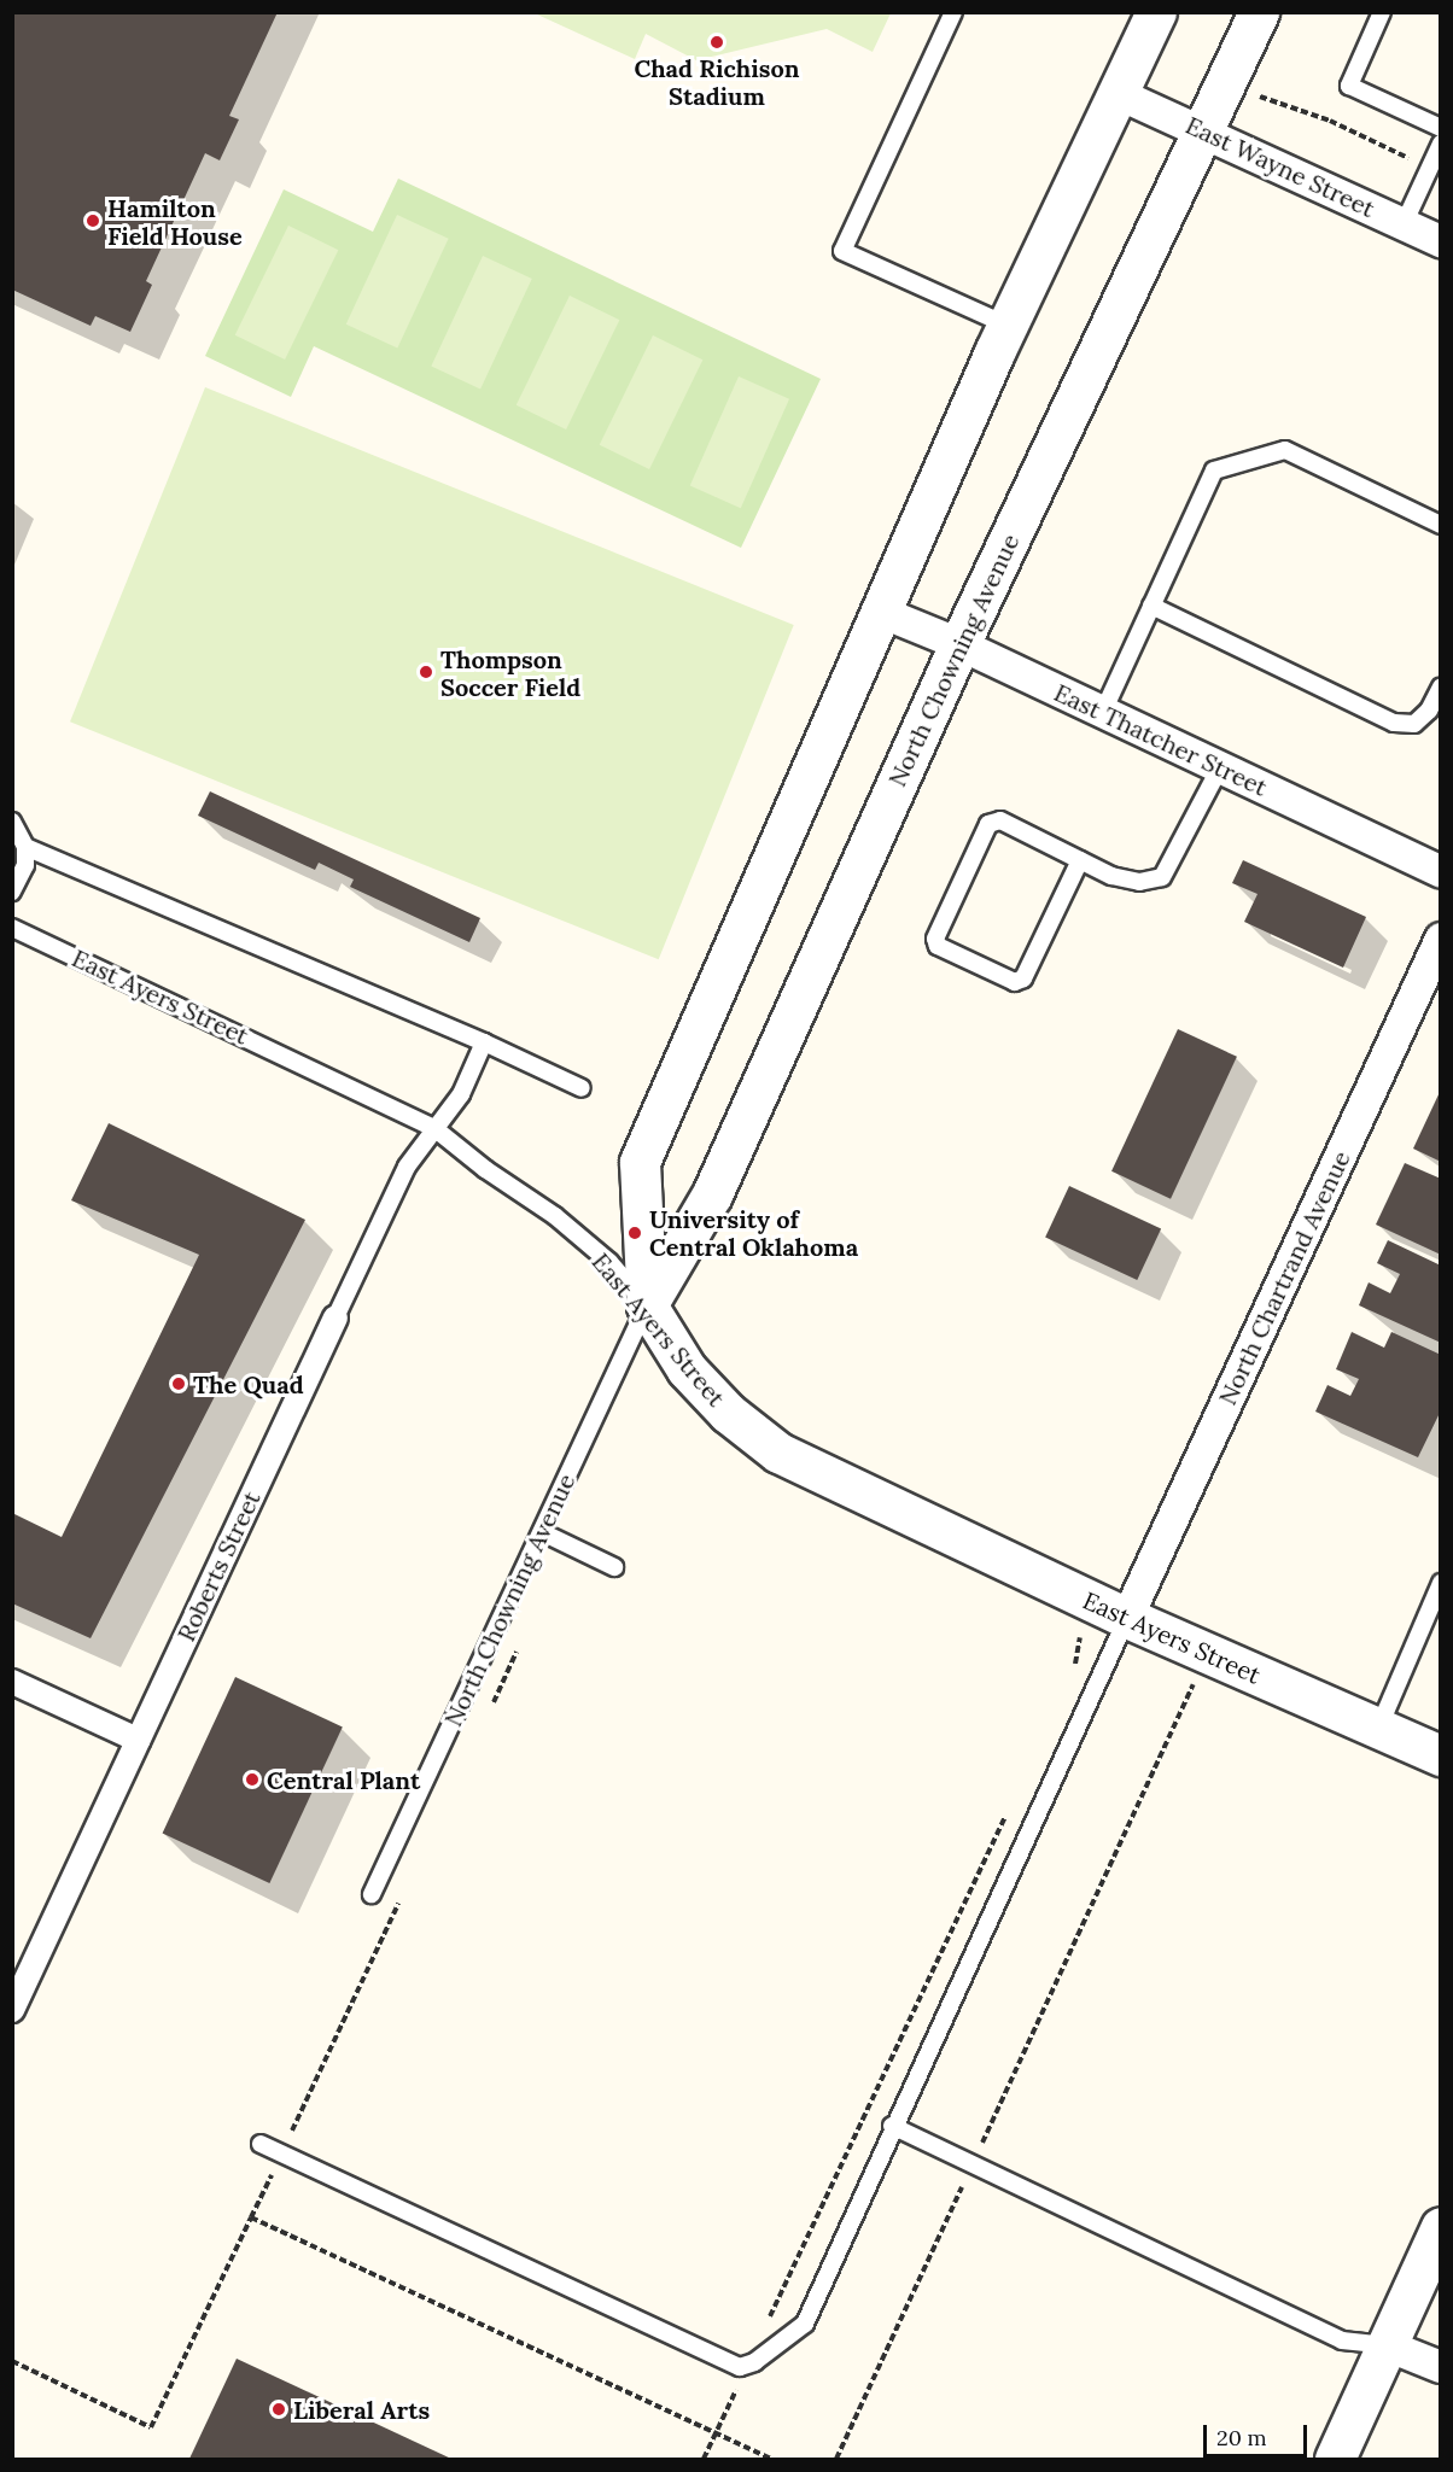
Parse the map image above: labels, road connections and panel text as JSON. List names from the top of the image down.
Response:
{
  "streets": {
    "street": [
      "East Wayne Street",
      "North Chowning Avenue",
      "East Thatcher Street",
      "East Ayers Street",
      "North Chartrand Avenue",
      "Roberts Street"
    ]
  },
  "crossings": [
    ["East Wayne Street", "North Chowning Avenue"],
    ["North Chowning Avenue", "East Thatcher Street"],
    ["North Chowning Avenue", "East Ayers Street"],
    ["East Ayers Street", "North Chartrand Avenue"],
    ["East Ayers Street", "Roberts Street"]
  ],
  "places": [
    "Chad Richison Stadium",
    "Hamilton Field House",
    "Thompson Soccer Field",
    "University of Central Oklahoma",
    "The Quad",
    "Central Plant",
    "Liberal Arts"
  ],
  "scale_bar": "20 m"
}
